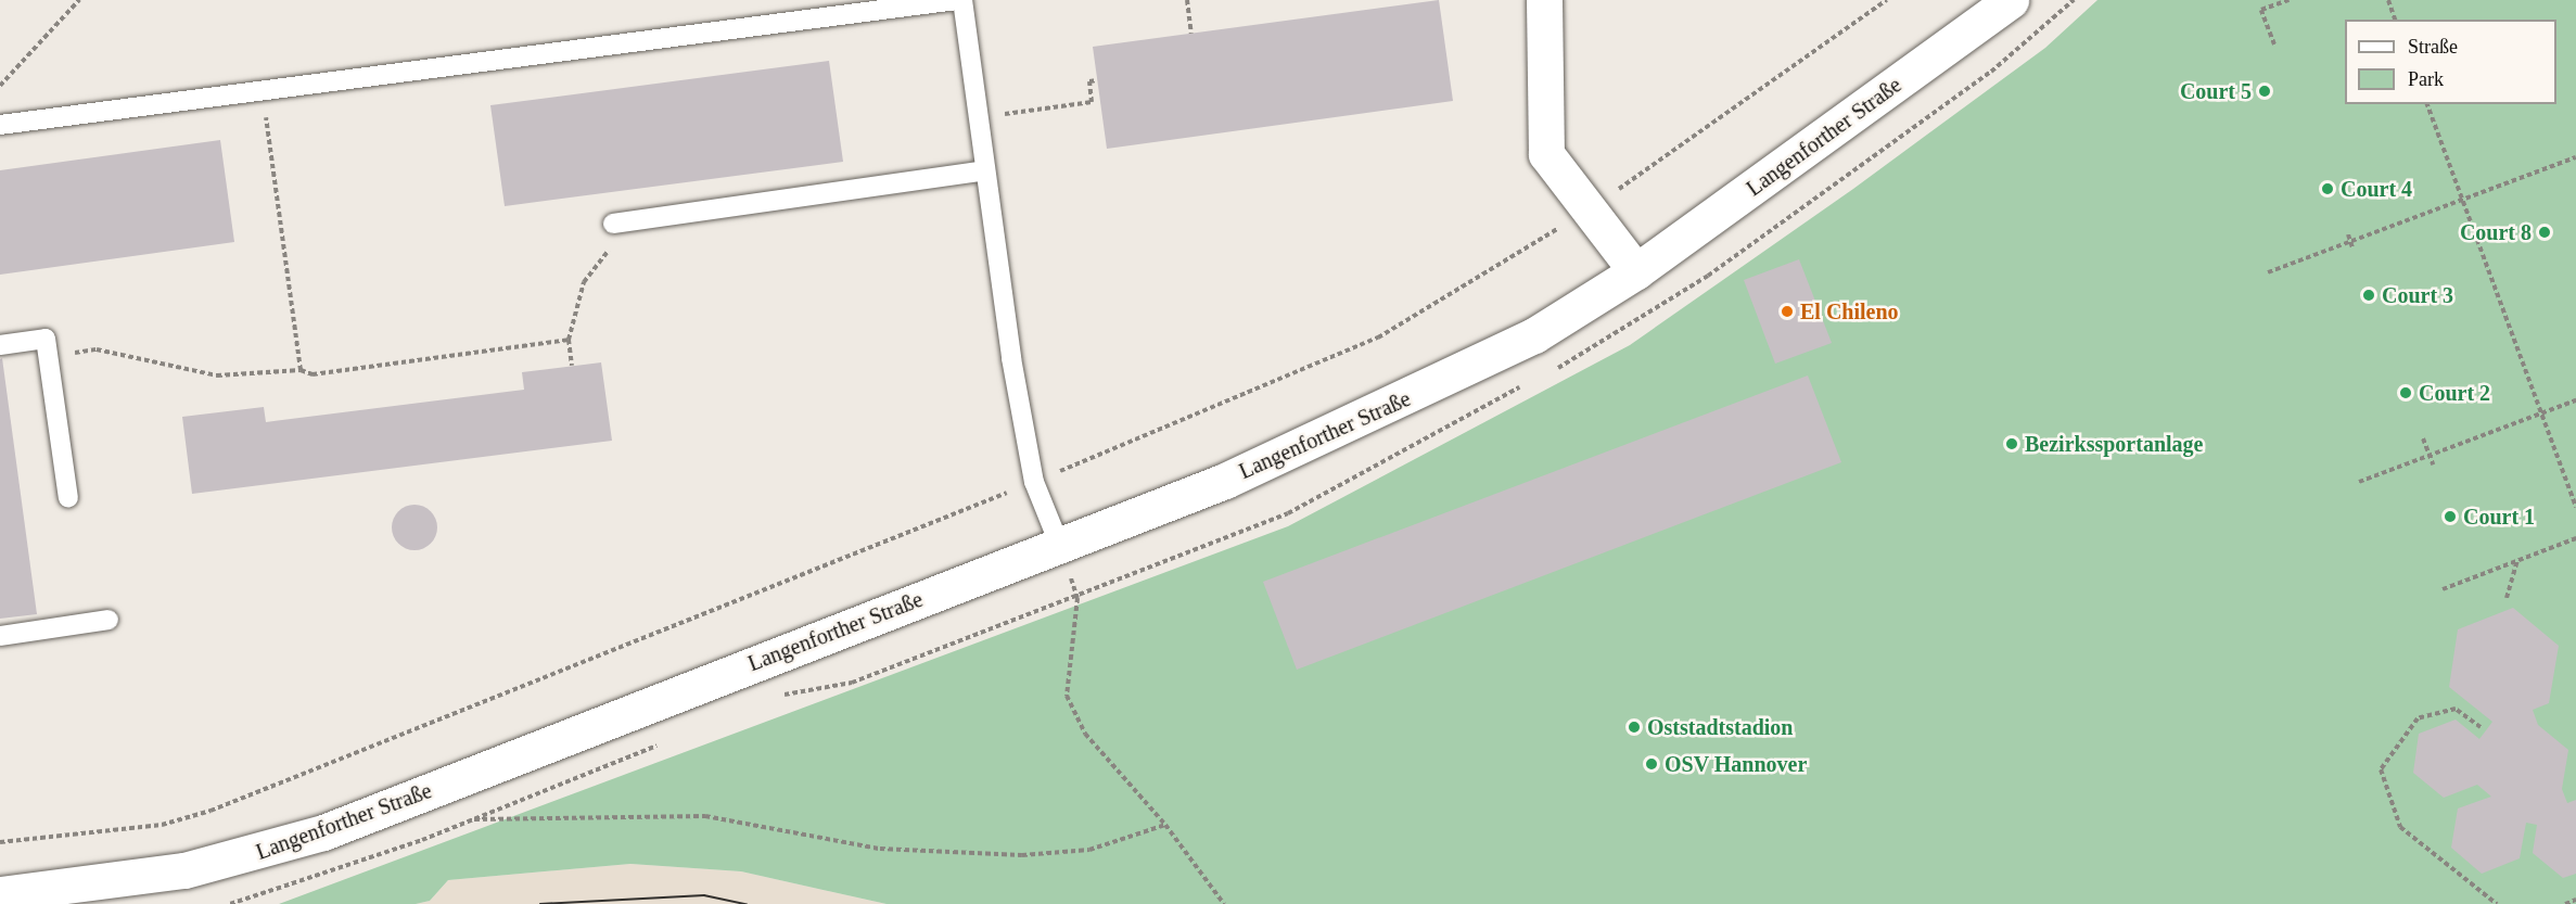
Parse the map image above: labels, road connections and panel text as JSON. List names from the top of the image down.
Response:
{
  "streets": {
    "main road": ["Langenforther Straße"]
  },
  "places": [
    "Court 5",
    "Court 4",
    "Court 8",
    "Court 3",
    "El Chileno",
    "Court 2",
    "Bezirkssportanlage",
    "Court 1",
    "Oststadtstadion",
    "OSV Hannover"
  ],
  "legend": ["Straße", "Park"]
}
